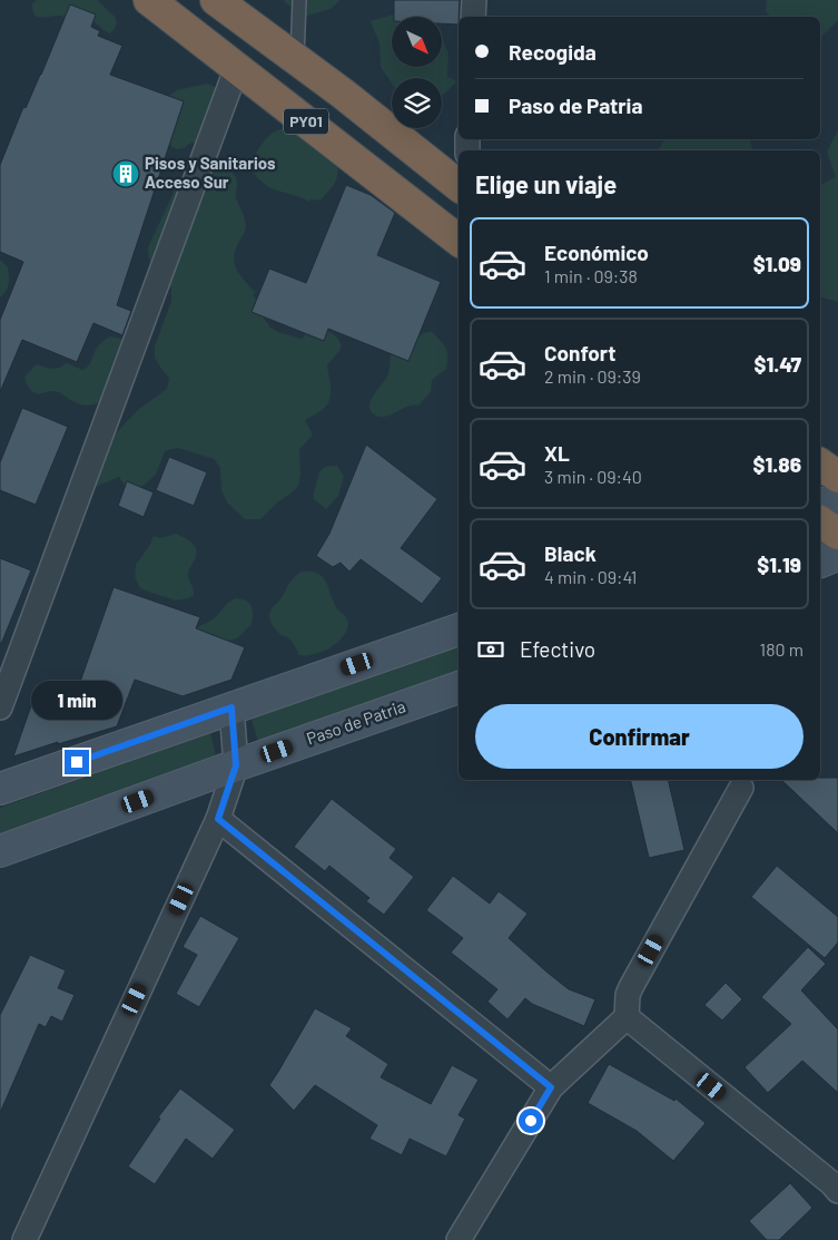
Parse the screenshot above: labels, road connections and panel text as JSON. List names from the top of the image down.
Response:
{
  "streets": {
    "highway": ["PY01"],
    "street": ["Paso de Patria"]
  },
  "places": {
    "building": ["Pisos y Sanitarios Acceso Sur"]
  },
  "north": "bottom right",
  "page": {
    "banner": ["Recogida", "Paso de Patria"],
    "heading": "Elige un viaje",
    "list": [
      {
        "name": "Económico",
        "note": "1 min · 09:38",
        "value": "$1.09"
      },
      {
        "name": "Confort",
        "note": "2 min · 09:39",
        "value": "$1.47"
      },
      {
        "name": "XL",
        "note": "3 min · 09:40",
        "value": "$1.86"
      },
      {
        "name": "Black",
        "note": "4 min · 09:41",
        "value": "$1.19"
      }
    ],
    "pay": ["Efectivo", "180 m"],
    "bubble": "1 min",
    "buttons": "Confirmar"
  }
}
